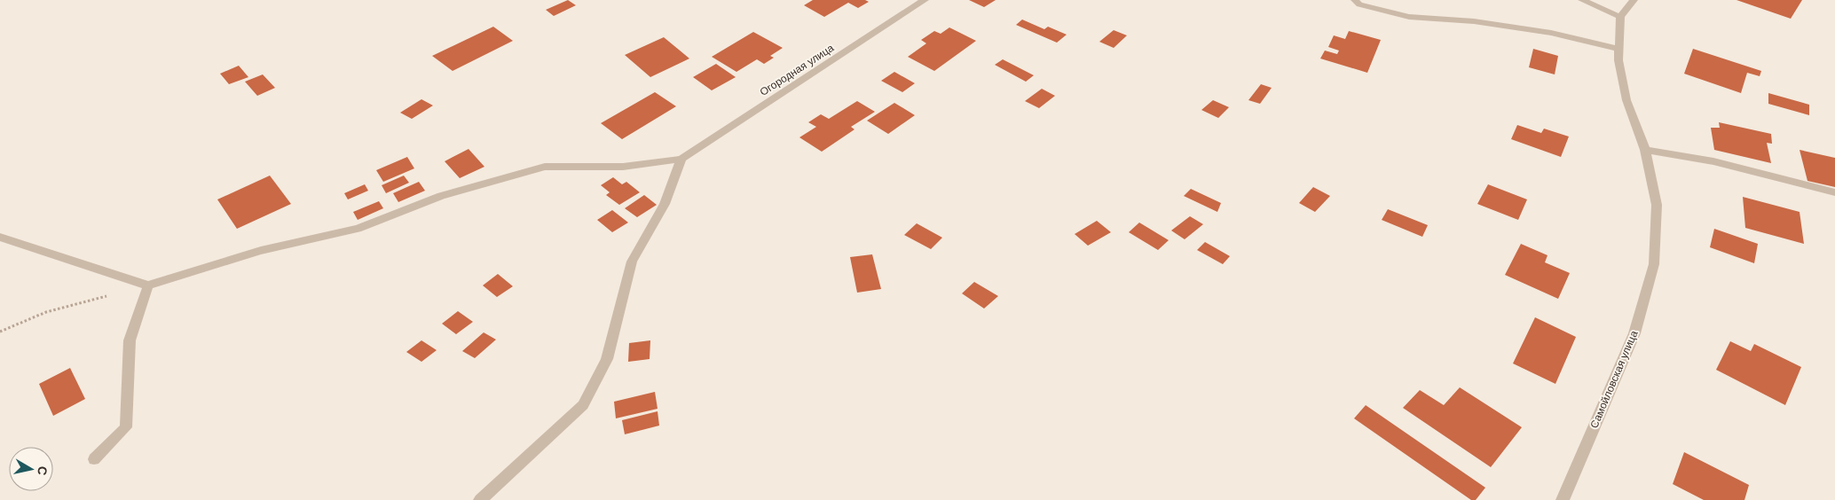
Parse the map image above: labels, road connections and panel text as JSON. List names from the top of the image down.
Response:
{
  "streets": {
    "street": ["Огородная улица", "Самойловская улица"]
  },
  "north": "right"
}
